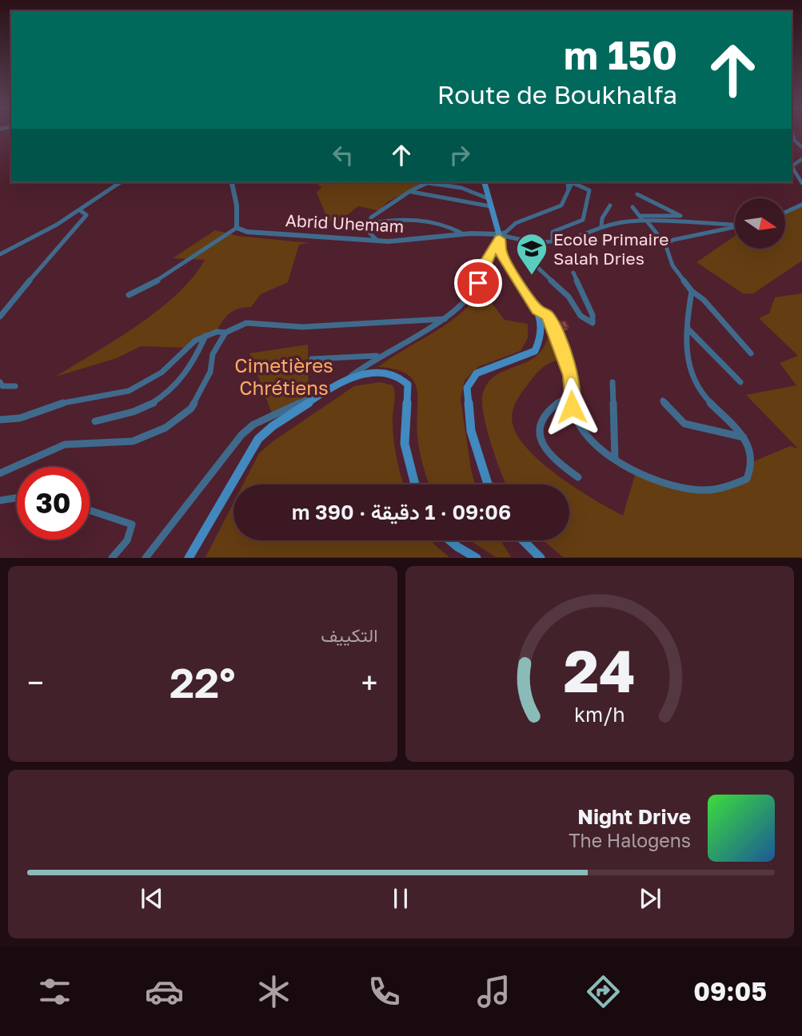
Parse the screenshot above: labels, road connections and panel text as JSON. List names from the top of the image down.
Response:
{
  "streets": {
    "street": ["Abrid Uhemam"]
  },
  "parks": ["Cimetières Chrétiens"],
  "places": {
    "school or university": ["Ecole Primaire Salah Dries"]
  },
  "north": "right",
  "page": {
    "turn": ["150 m", "Route de Boukhalfa"],
    "limit": "30",
    "trip": "09:06 · 1 دقيقة · 390 m",
    "tile": "التكييف",
    "heat": ["−", "22°", "+"],
    "song": ["Night Drive", "The Halogens"],
    "tabs": "09:05",
    "gauge": ["24", "km/h"]
  }
}
